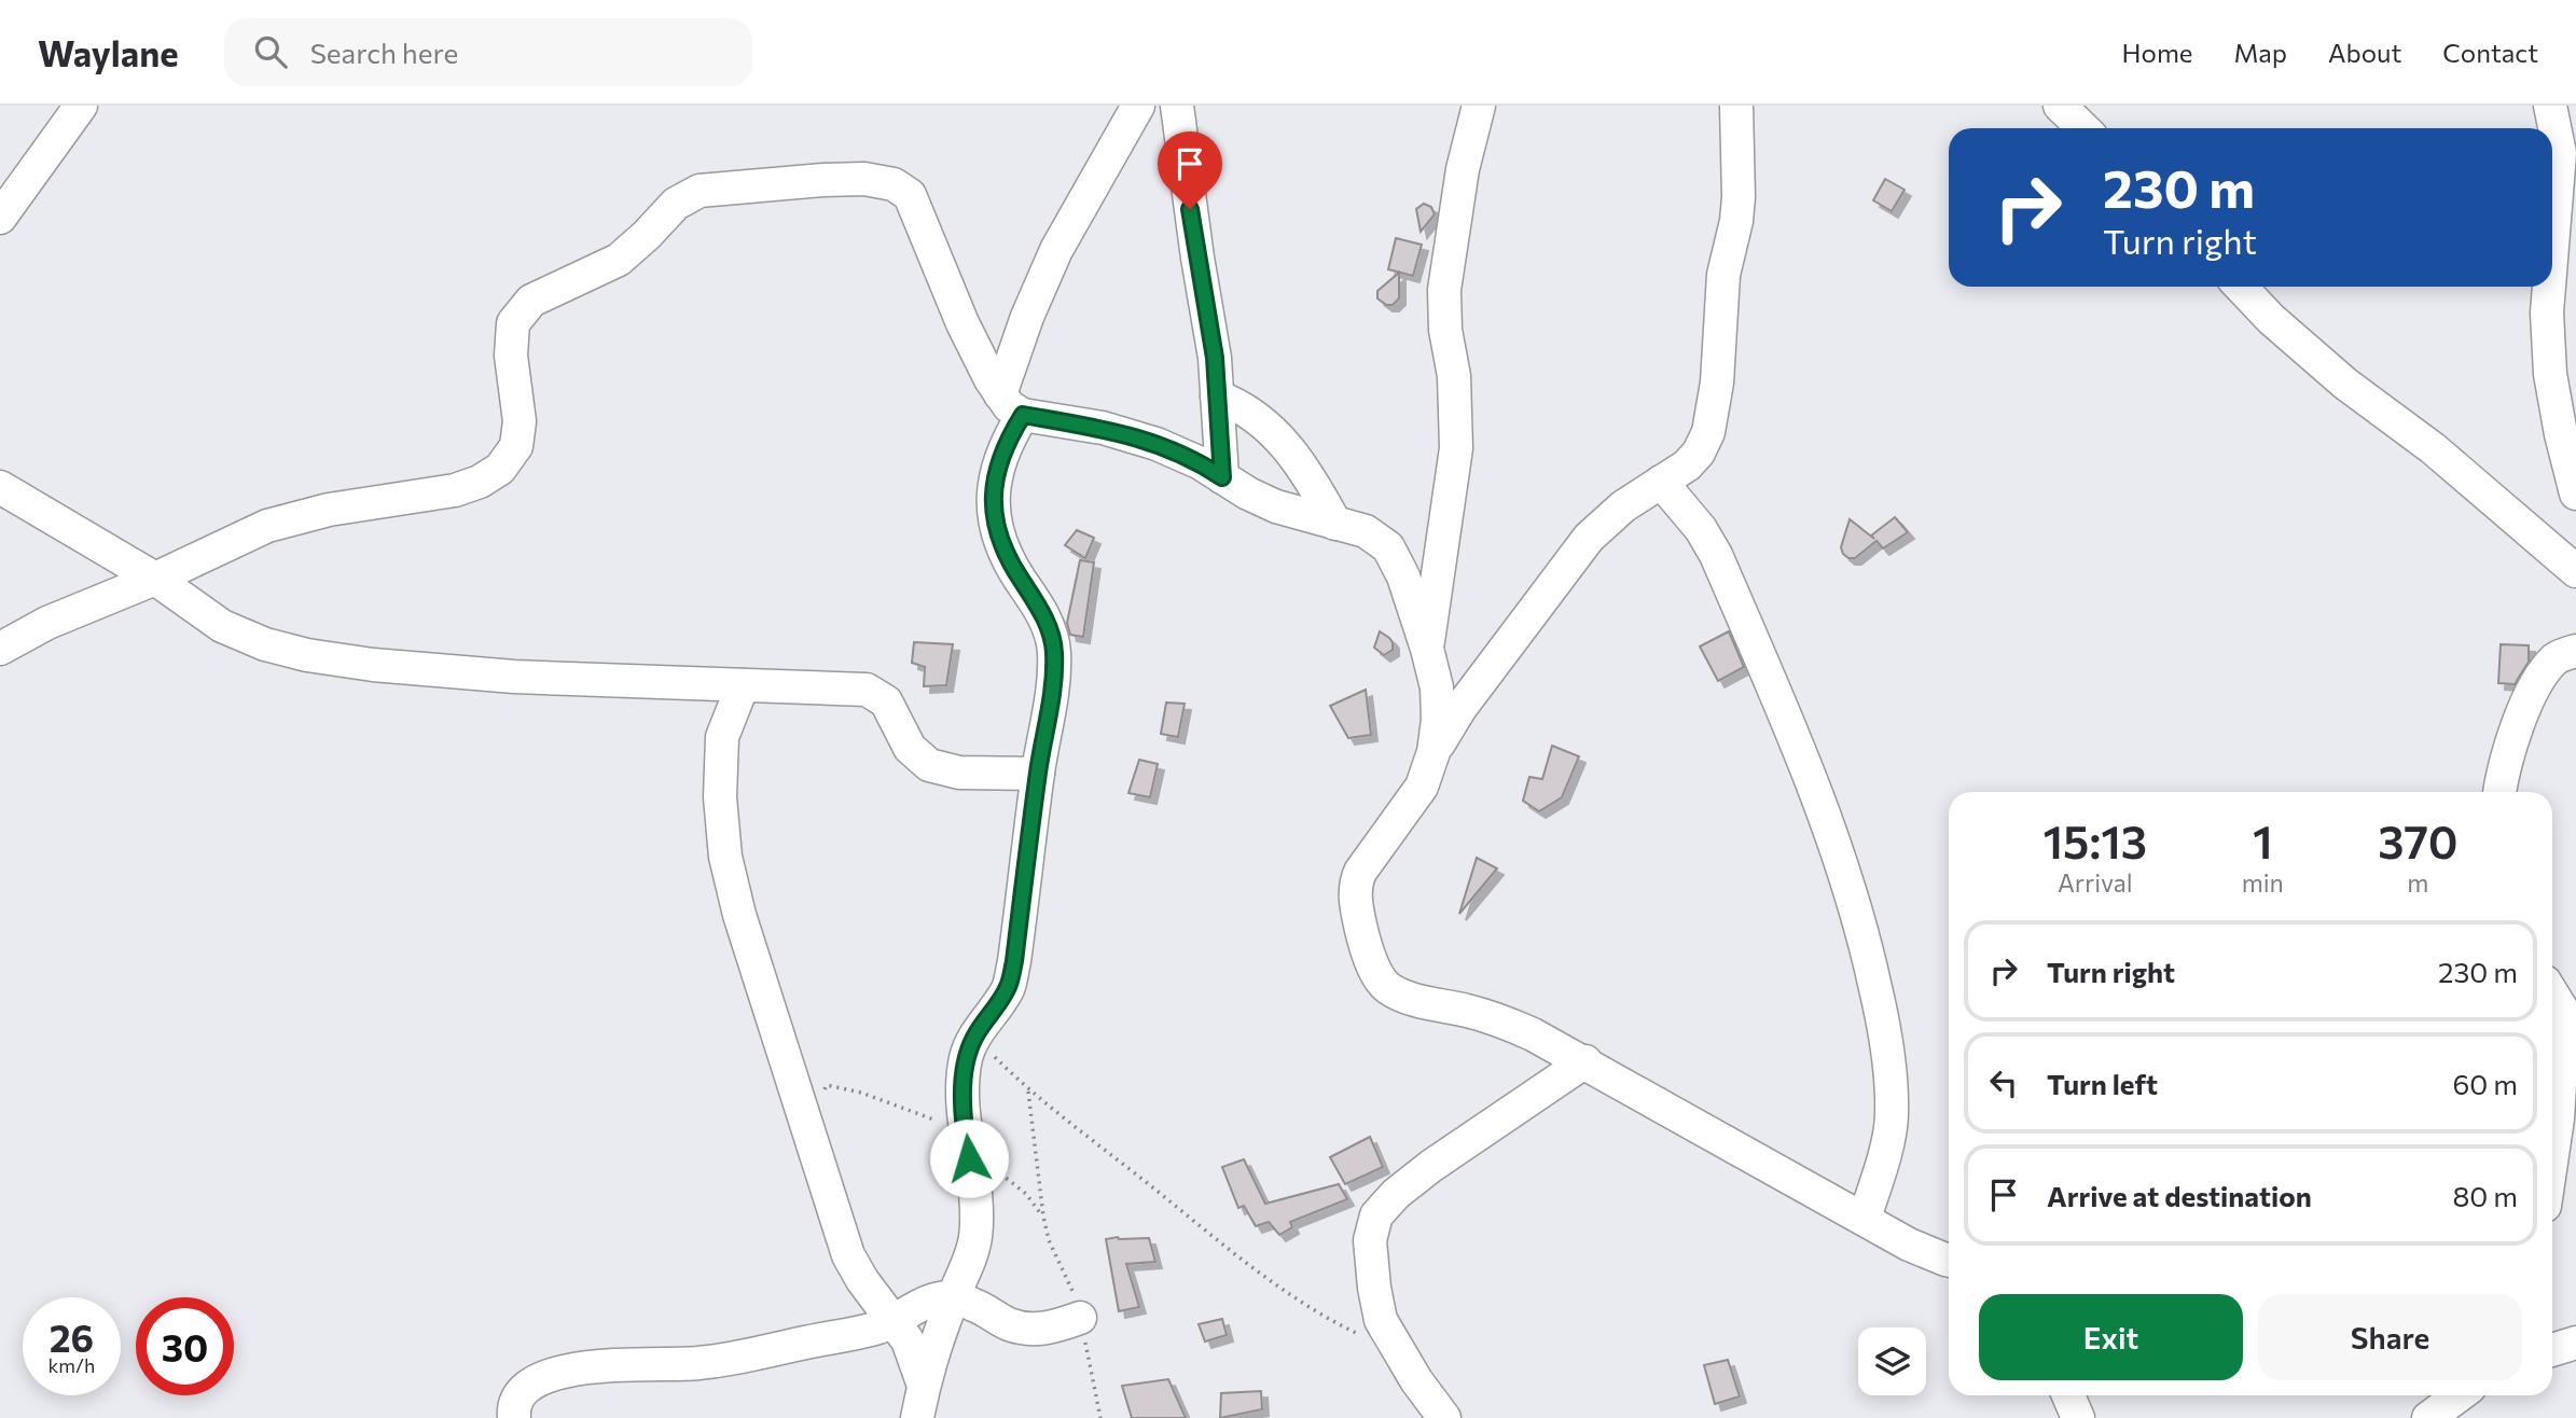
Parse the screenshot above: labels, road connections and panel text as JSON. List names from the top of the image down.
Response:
{
  "page": {
    "header": "Waylane",
    "search": "Search here",
    "nav": [
      "Home",
      "Map",
      "About",
      "Contact"
    ],
    "turn": ["230 m", "Turn right"],
    "eta": [
      "15:13",
      "Arrival",
      "1",
      "min",
      "370",
      "m"
    ],
    "list": [
      {
        "name": "Turn right",
        "value": "230 m"
      },
      {
        "name": "Turn left",
        "value": "60 m"
      },
      {
        "name": "Arrive at destination",
        "value": "80 m"
      }
    ],
    "buttons": ["Exit", "Share"],
    "speed": "26 km/h",
    "limit": "30"
  }
}
